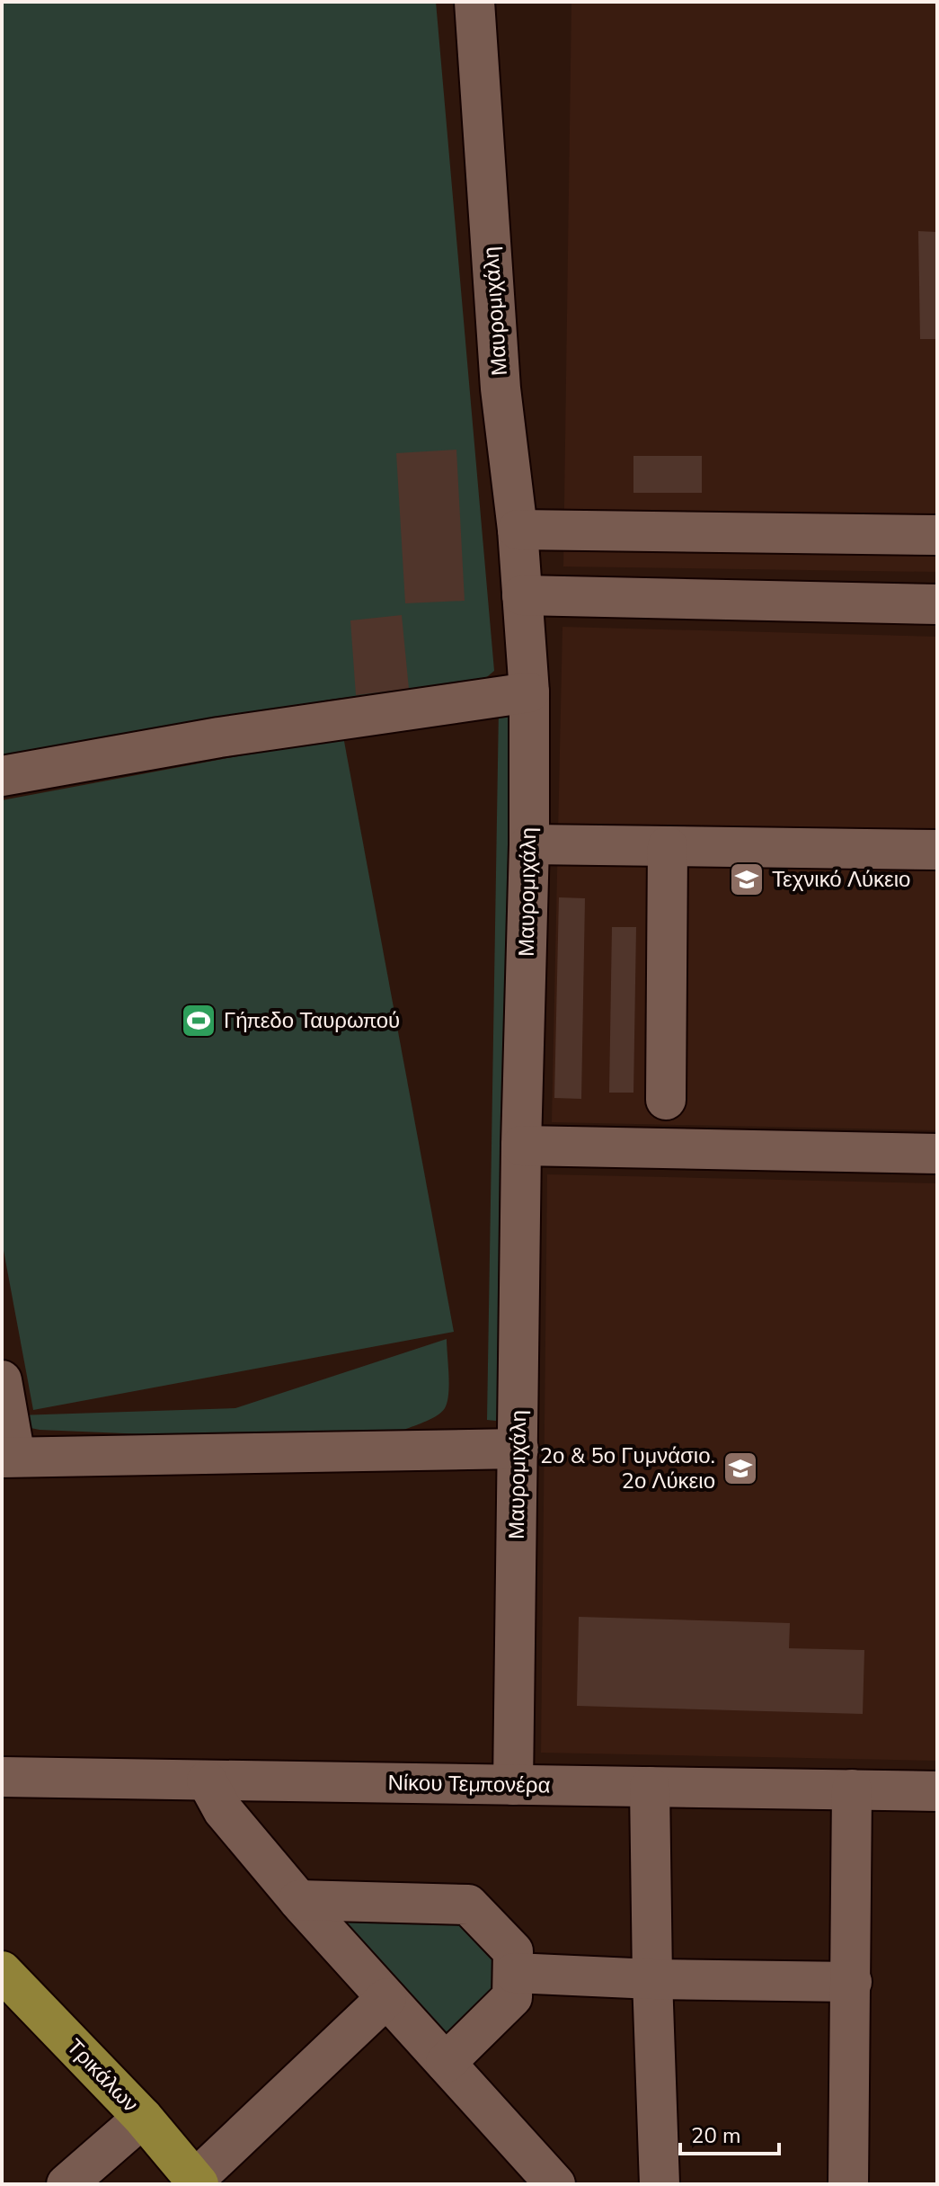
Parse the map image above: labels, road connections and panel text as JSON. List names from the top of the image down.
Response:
{
  "streets": {
    "main road": ["Τρικάλων"],
    "street": ["Μαυρομιχάλη", "Νίκου Τεμπονέρα"]
  },
  "crossings": [
    ["Μαυρομιχάλη", "Νίκου Τεμπονέρα"]
  ],
  "places": {
    "school or university": ["Τεχνικό Λύκειο", "2ο & 5ο Γυμνάσιο. 2ο Λύκειο"],
    "sports": ["Γήπεδο Ταυρωπού"]
  },
  "scale_bar": "20 m"
}
